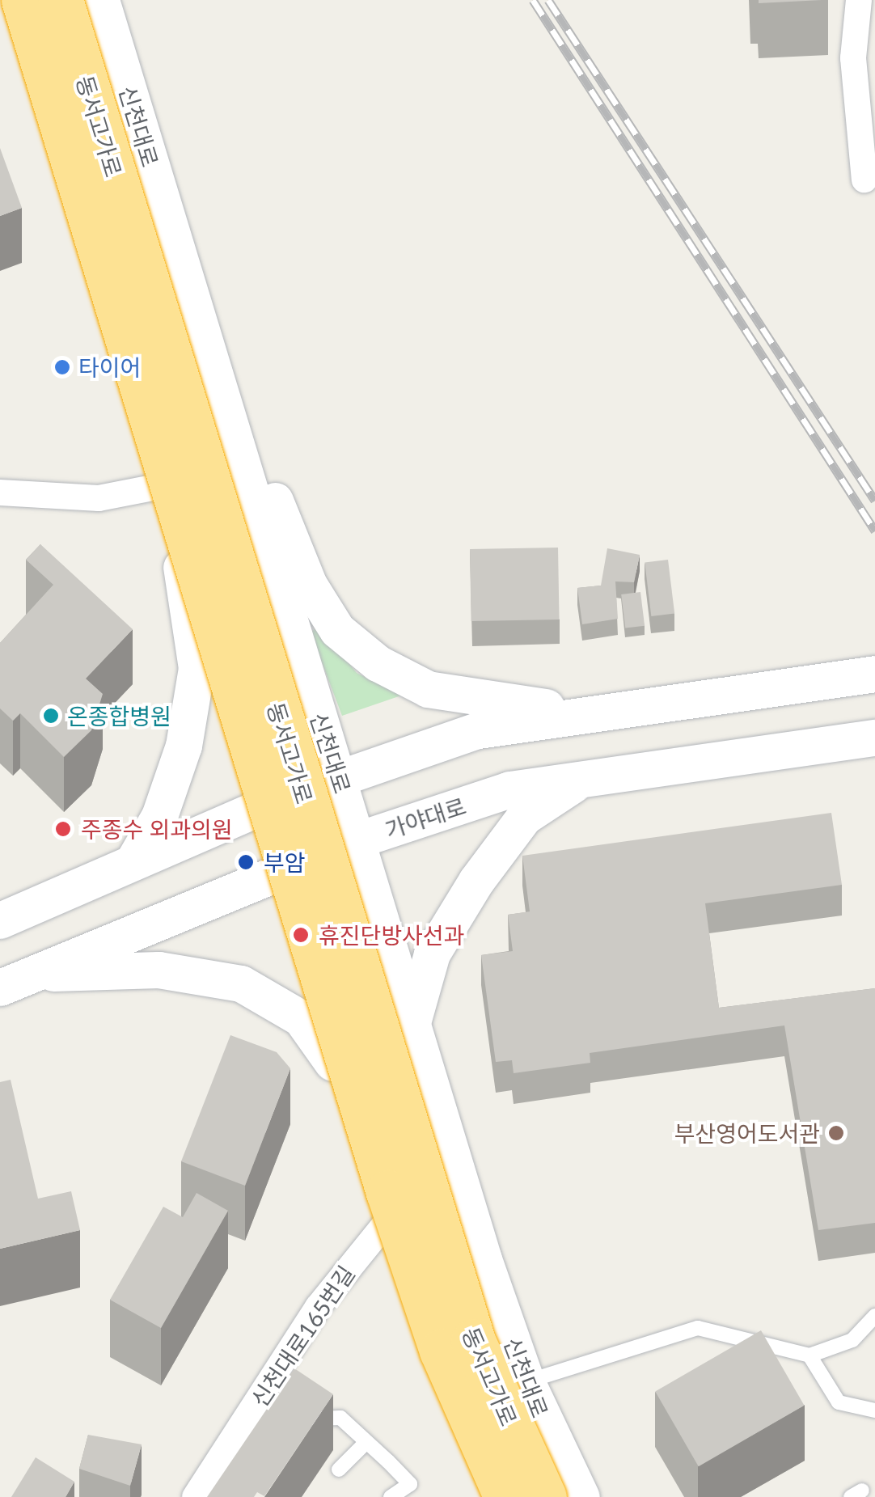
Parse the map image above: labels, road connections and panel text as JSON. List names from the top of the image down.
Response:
{
  "streets": {
    "highway": ["동서고가로"],
    "main road": ["신천대로", "가야대로"],
    "street": ["신천대로165번길"]
  },
  "crossings": [
    ["신천대로", "가야대로"]
  ],
  "places": [
    "타이어",
    "온종합병원",
    "주종수 외과의원",
    "부암",
    "휴진단방사선과",
    "부산영어도서관"
  ]
}
